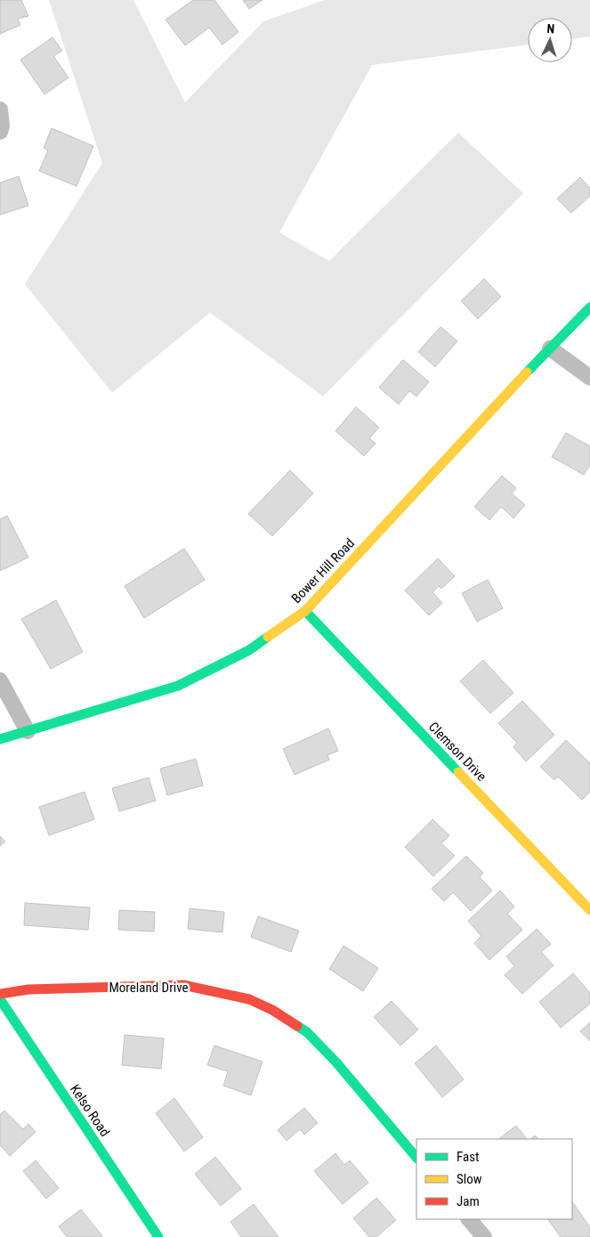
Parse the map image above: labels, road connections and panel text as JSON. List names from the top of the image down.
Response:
{
  "streets": {
    "street": [
      "Bower Hill Road",
      "Clemson Drive",
      "Moreland Drive",
      "Kelso Road"
    ]
  },
  "crossings": [
    ["Bower Hill Road", "Clemson Drive"]
  ],
  "legend": ["Fast", "Slow", "Jam"],
  "north": "top"
}
